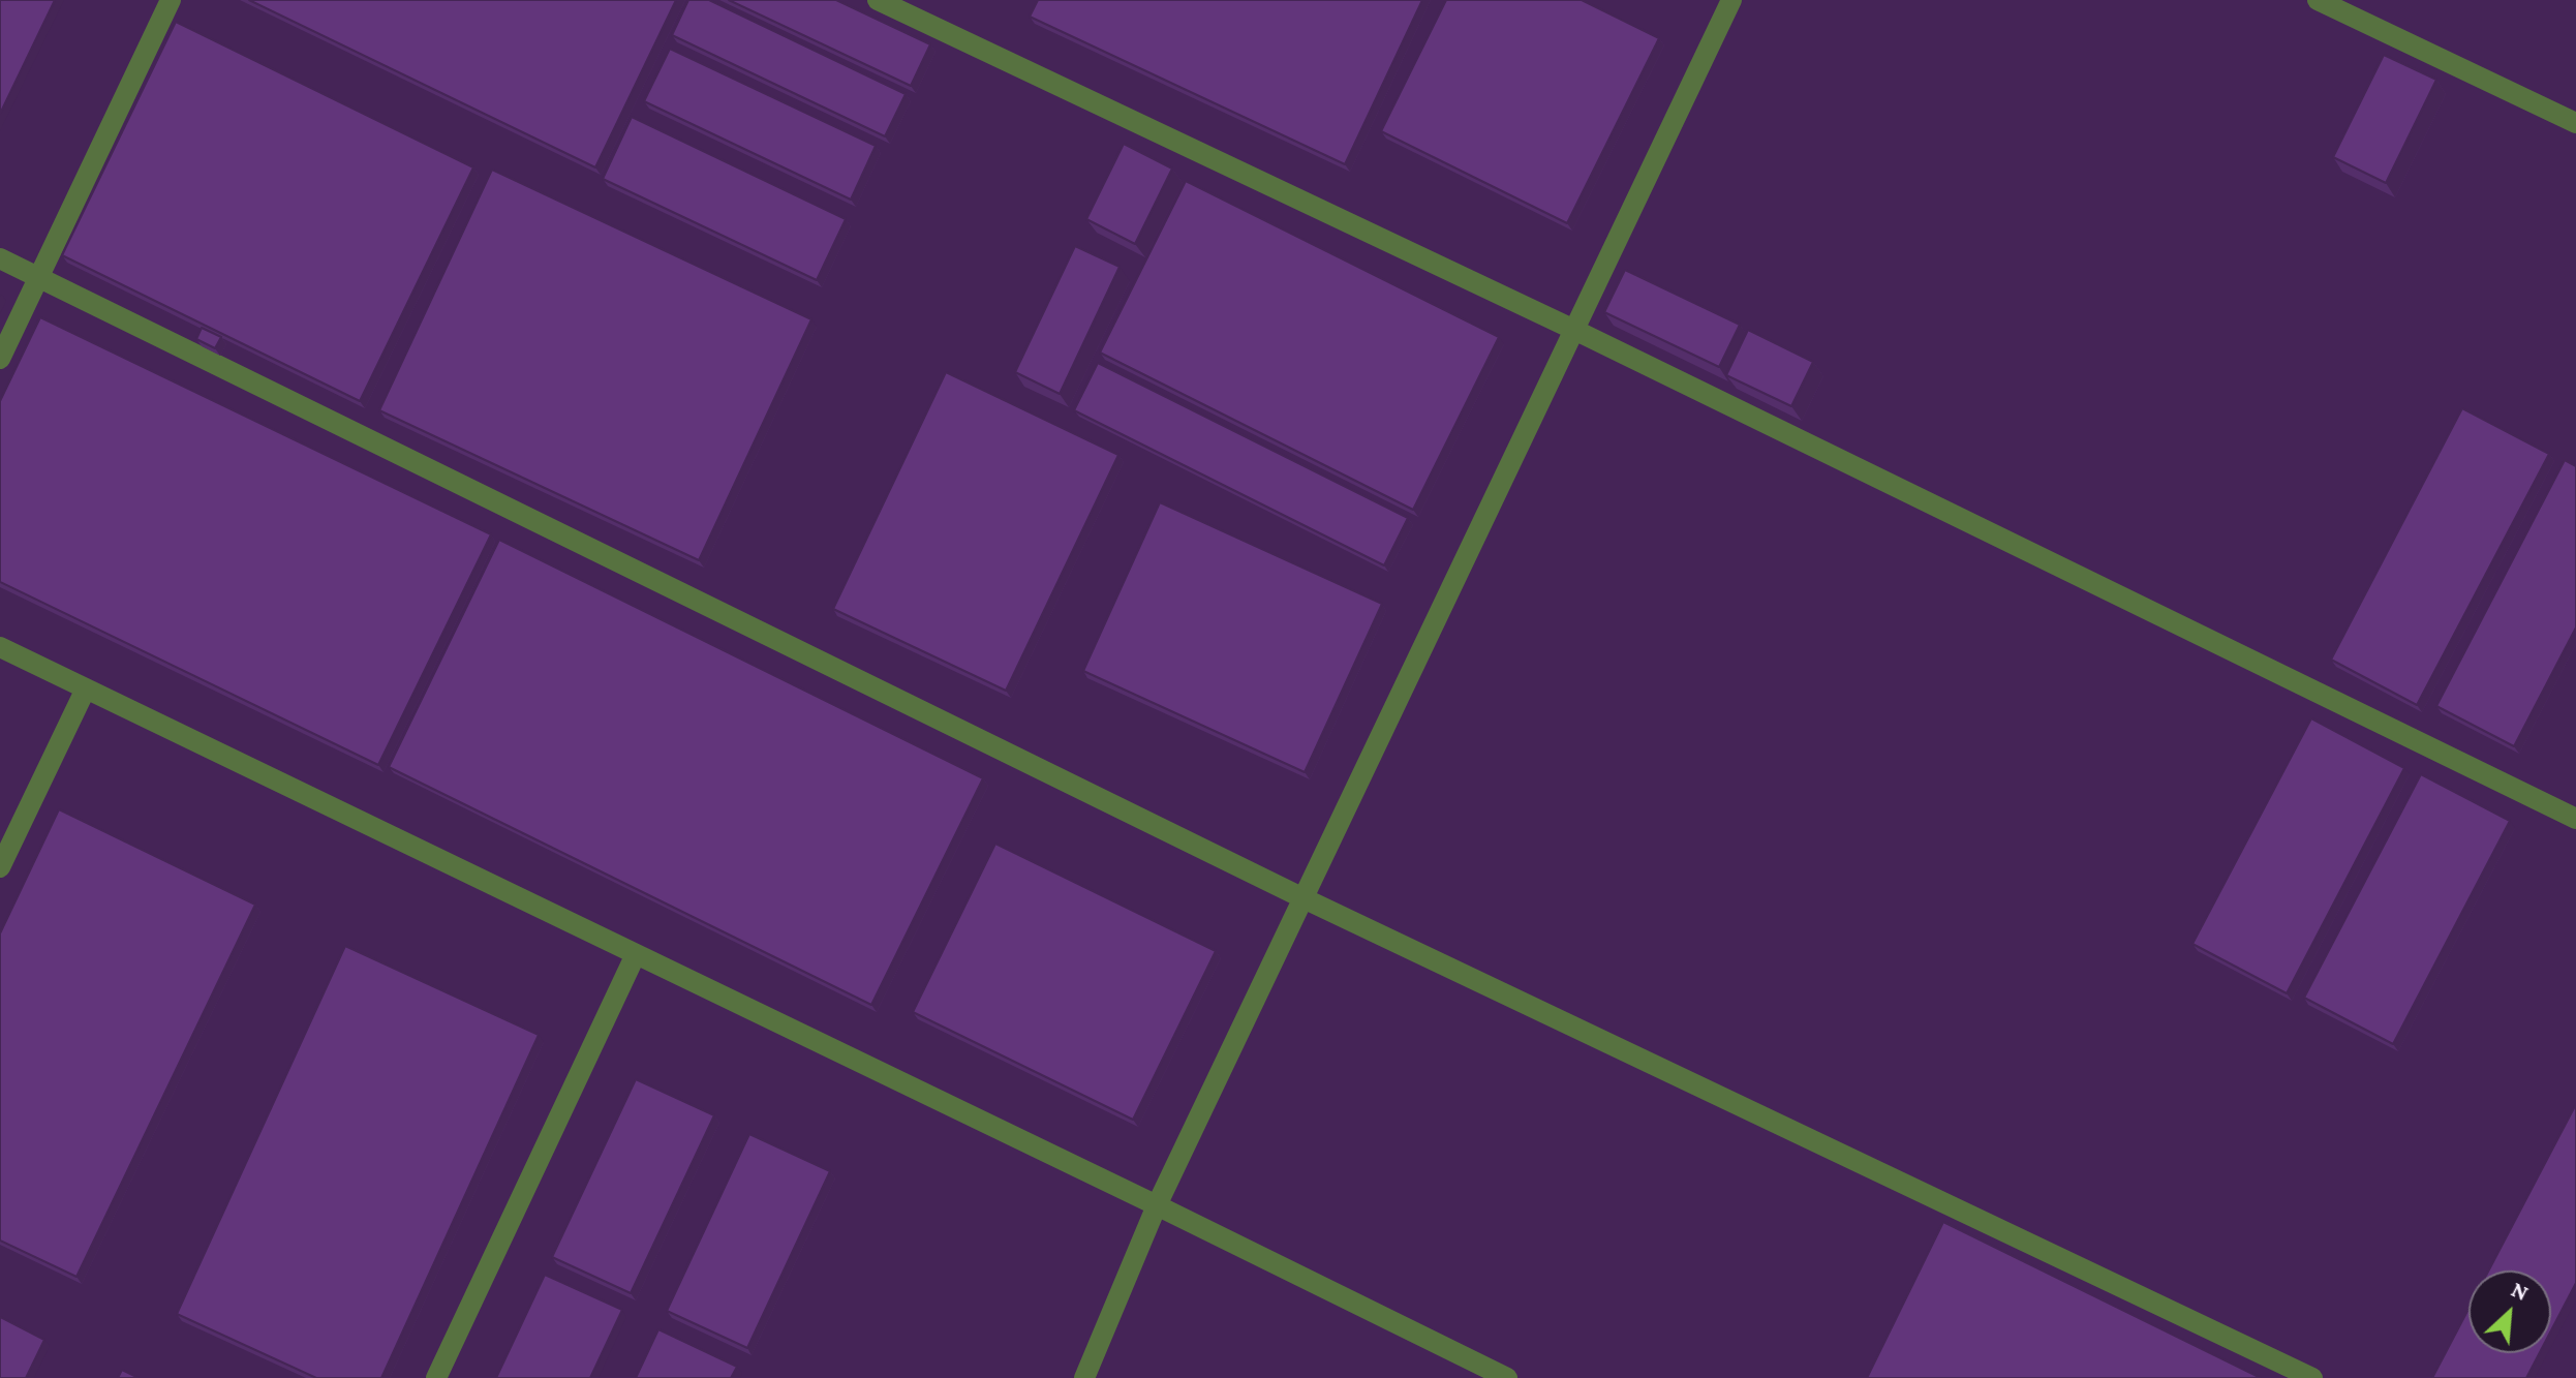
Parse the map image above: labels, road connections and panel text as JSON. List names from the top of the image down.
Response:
{
  "north": "top right"
}
